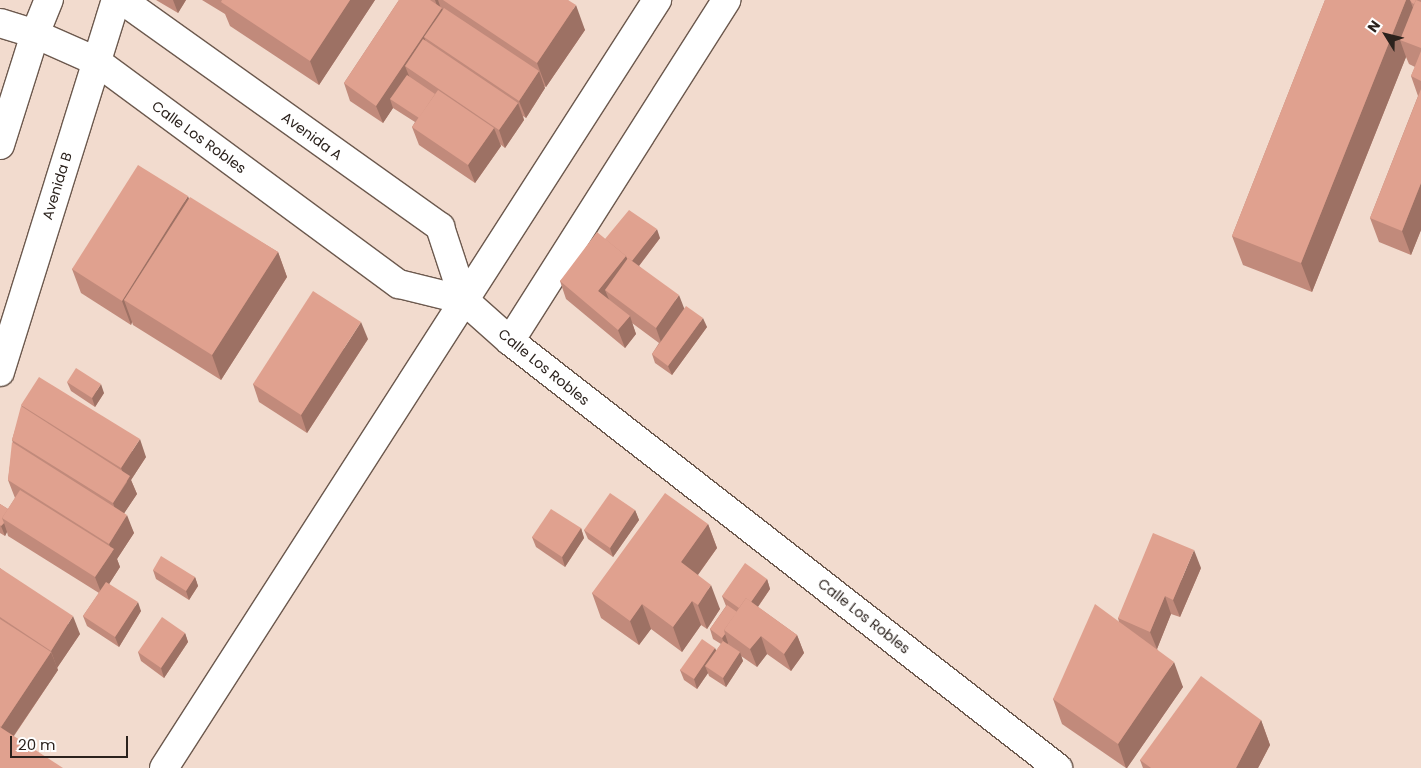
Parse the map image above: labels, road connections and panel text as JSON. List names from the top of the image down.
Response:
{
  "streets": {
    "street": ["Avenida A", "Calle Los Robles", "Avenida B"]
  },
  "crossings": [
    ["Avenida A", "Calle Los Robles"],
    ["Calle Los Robles", "Avenida B"]
  ],
  "scale_bar": "20 m",
  "north": "top left"
}
